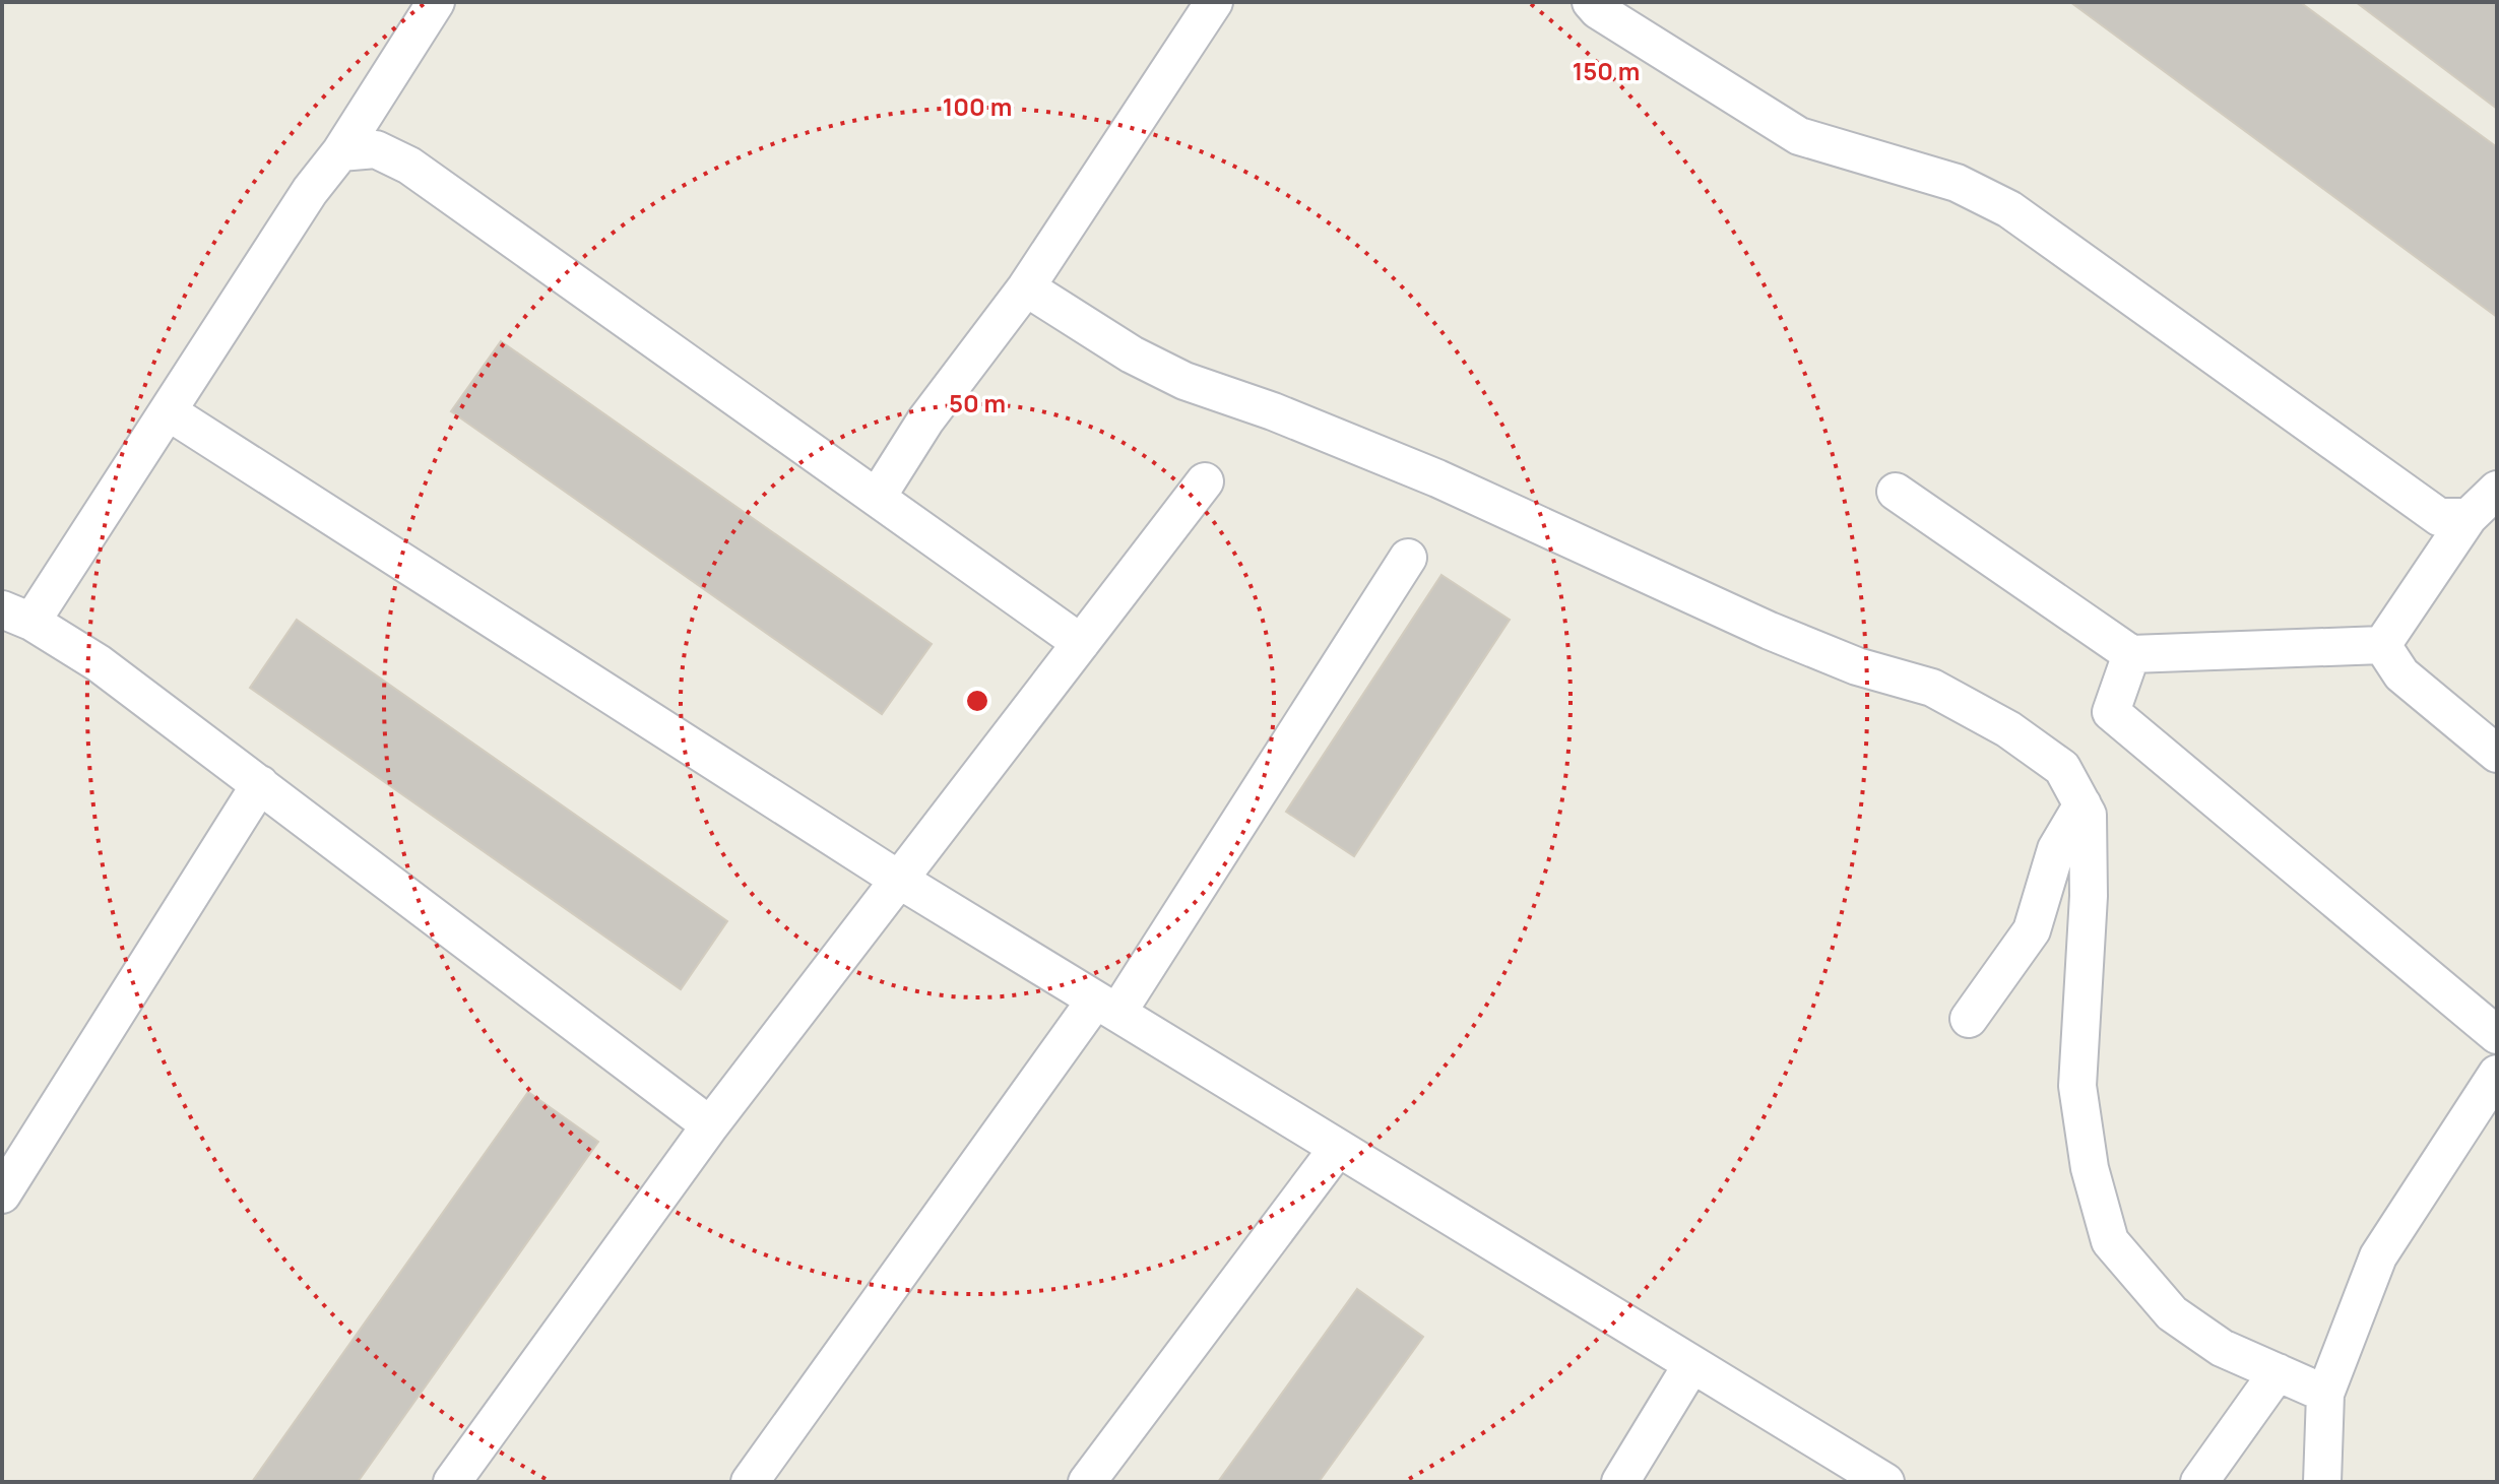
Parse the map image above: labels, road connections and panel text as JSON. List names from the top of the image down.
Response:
{
  "rings": ["150 m", "100 m", "50 m"]
}
